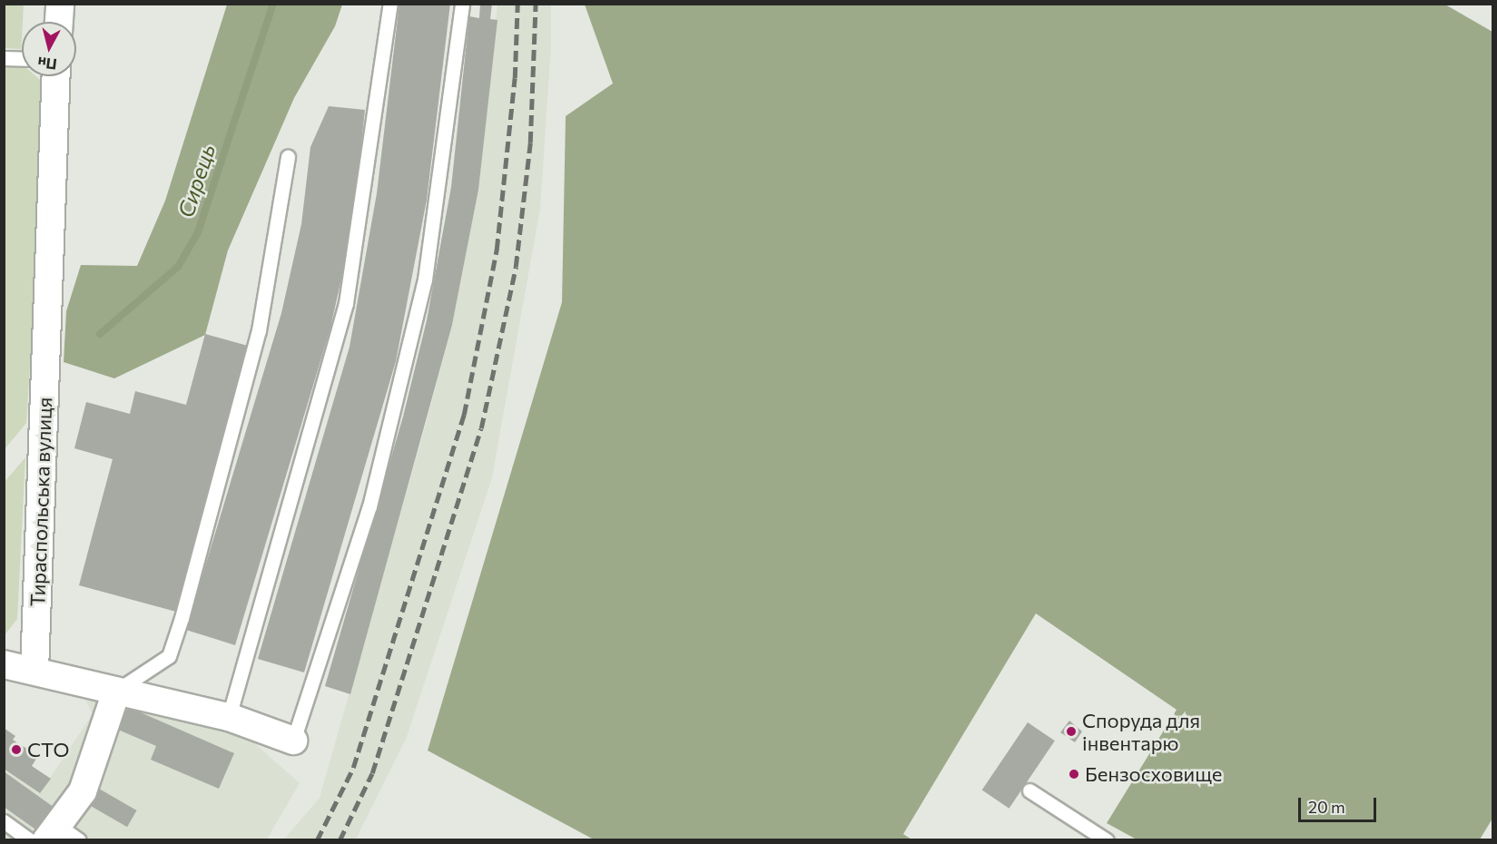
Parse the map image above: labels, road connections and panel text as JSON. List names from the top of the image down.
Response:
{
  "streets": {
    "street": ["Тираспольська вулиця"]
  },
  "water": ["Сирець"],
  "places": ["Споруда для інвентарю", "СТО", "Бензосховище"],
  "scale_bar": "20 m",
  "north": "bottom"
}
